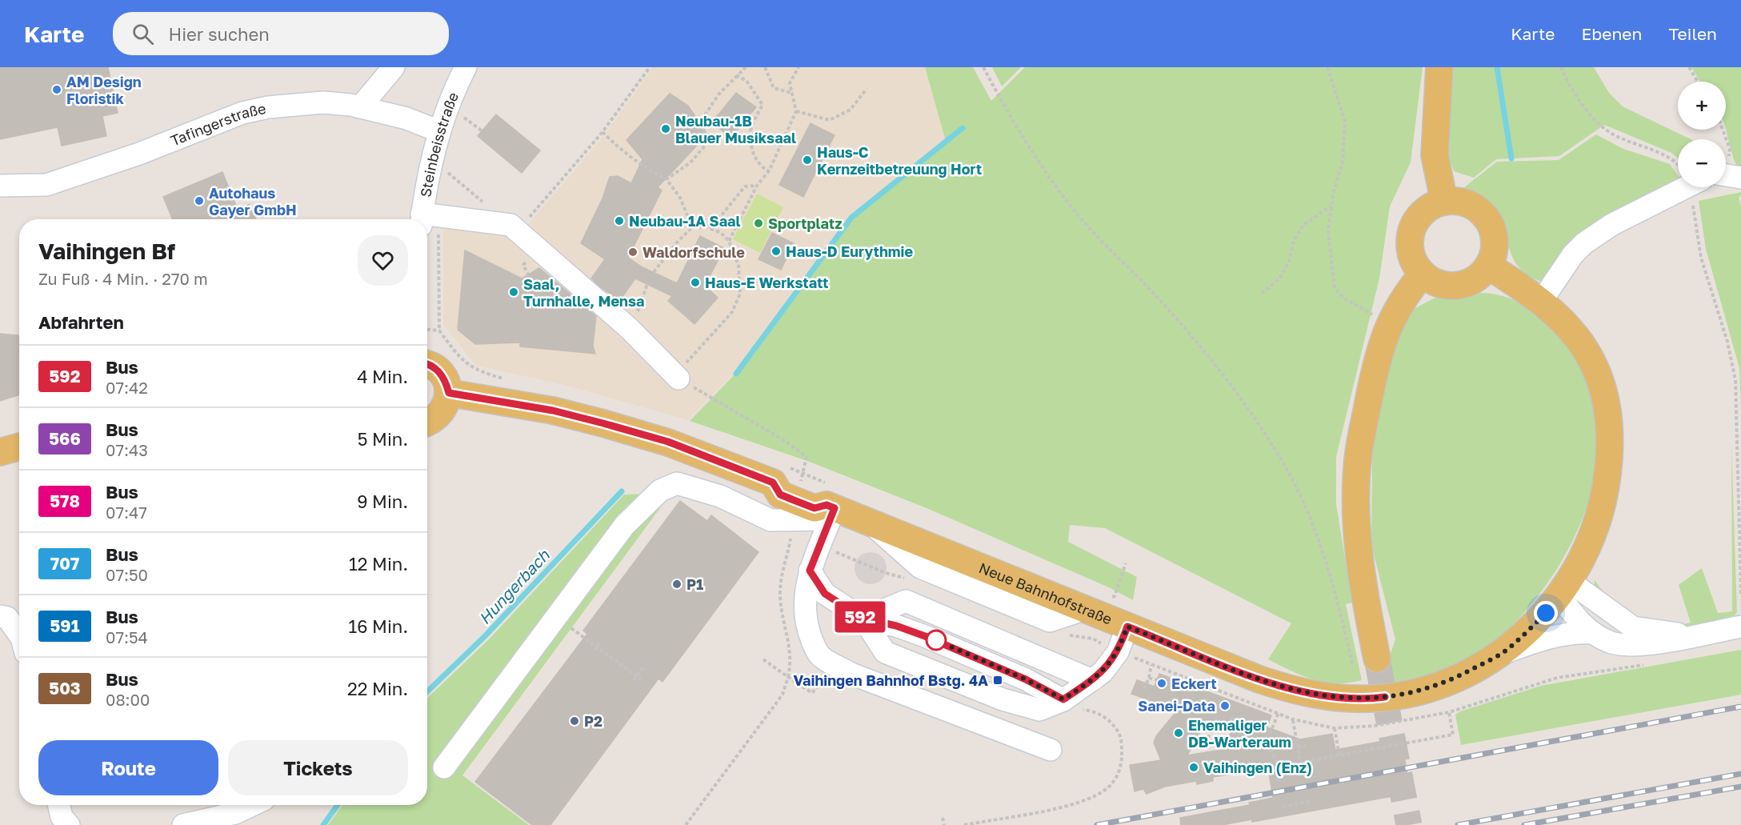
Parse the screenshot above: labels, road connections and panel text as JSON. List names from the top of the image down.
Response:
{
  "streets": {
    "main road": ["Neue Bahnhofstraße"],
    "street": ["Tafingerstraße", "Steinbeisstraße"]
  },
  "crossings": [
    ["Tafingerstraße", "Steinbeisstraße"]
  ],
  "water": ["Hungerbach"],
  "places": {
    "other": [
      "AM Design Floristik",
      "Neubau-1B Blauer Musiksaal",
      "Haus-C Kernzeitbetreuung Hort",
      "Autohaus Gayer GmbH",
      "Neubau-1A Saal",
      "Sportplatz",
      "Haus-D Eurythmie",
      "Waldorfschule",
      "Haus-E Werkstatt",
      "Saal, Turnhalle, Mensa",
      "P1",
      "Eckert",
      "Sanei-Data",
      "P2",
      "Ehemaliger DB-Warteraum",
      "Vaihingen (Enz)"
    ],
    "transit": ["Vaihingen Bahnhof Bstg. 4A"]
  },
  "lines": ["bus line 592"],
  "page": {
    "header": "Karte",
    "search": "Hier suchen",
    "nav": ["Karte", "Ebenen", "Teilen"],
    "on_map": "592",
    "map_buttons": ["+", "−"],
    "heading": [
      ["Vaihingen Bf", "Zu Fuß · 4 Min. · 270 m"],
      "Abfahrten"
    ],
    "list": [
      {
        "mark": "592",
        "name": "Bus",
        "note": "07:42",
        "value": "4 Min."
      },
      {
        "mark": "566",
        "name": "Bus",
        "note": "07:43",
        "value": "5 Min."
      },
      {
        "mark": "578",
        "name": "Bus",
        "note": "07:47",
        "value": "9 Min."
      },
      {
        "mark": "707",
        "name": "Bus",
        "note": "07:50",
        "value": "12 Min."
      },
      {
        "mark": "591",
        "name": "Bus",
        "note": "07:54",
        "value": "16 Min."
      },
      {
        "mark": "503",
        "name": "Bus",
        "note": "08:00",
        "value": "22 Min."
      }
    ],
    "buttons": ["Route", "Tickets"]
  }
}
